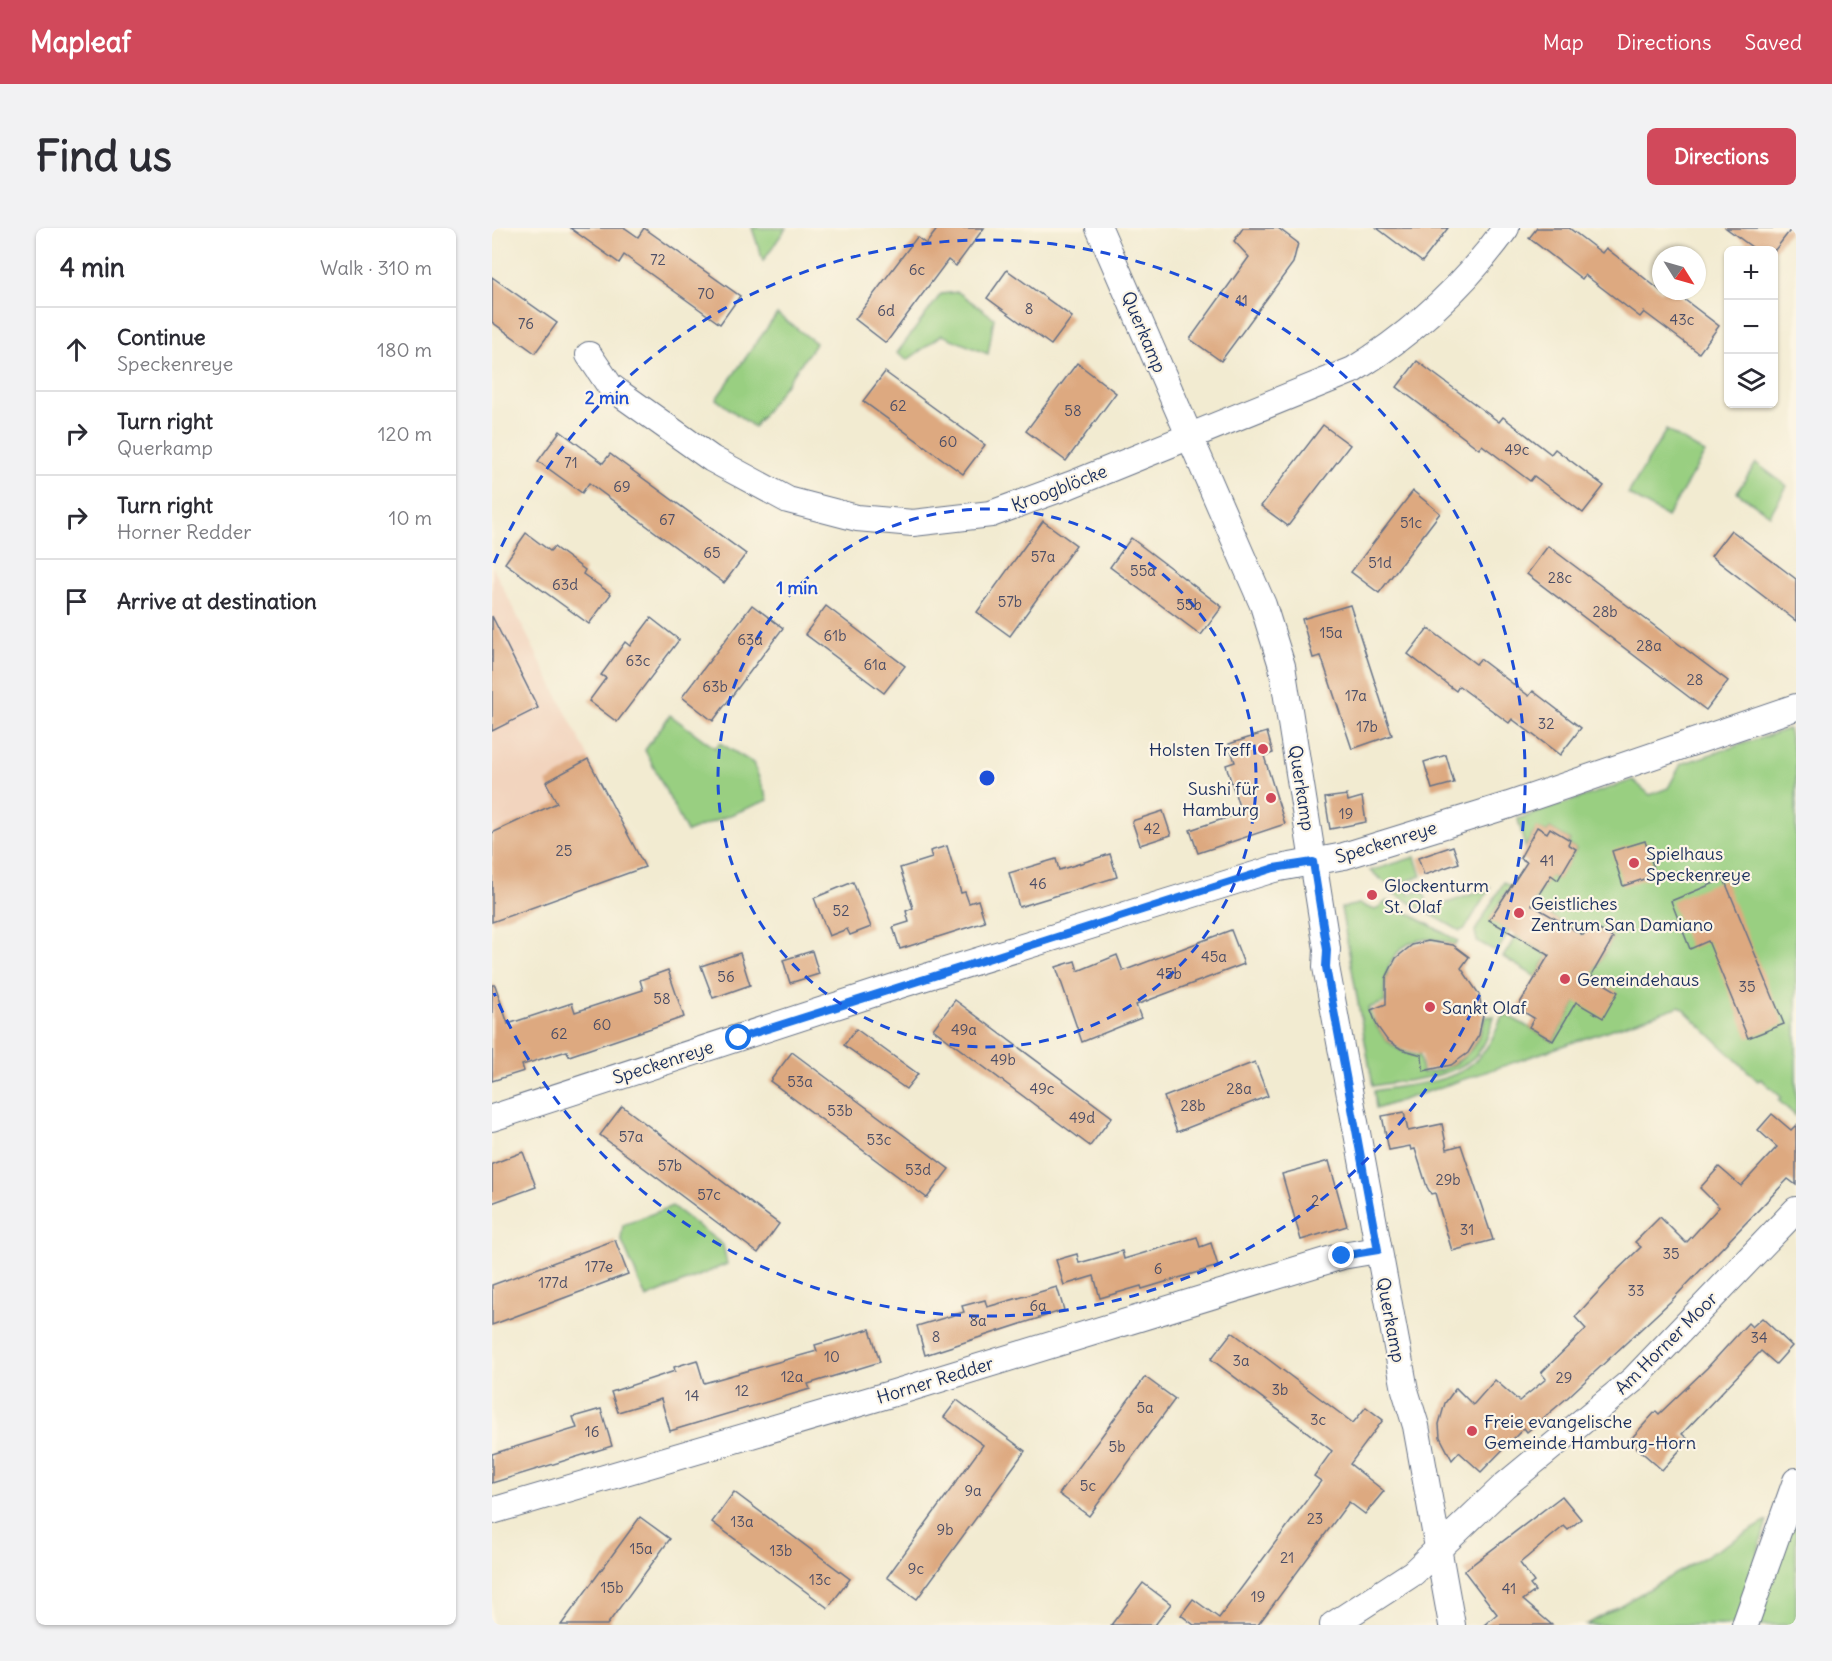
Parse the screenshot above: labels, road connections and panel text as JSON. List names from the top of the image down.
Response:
{
  "streets": {
    "street": [
      "Querkamp",
      "Kroogblöcke",
      "Speckenreye",
      "Am Horner Moor",
      "Horner Redder"
    ]
  },
  "crossings": [
    ["Querkamp", "Kroogblöcke"],
    ["Querkamp", "Speckenreye"],
    ["Querkamp", "Am Horner Moor"],
    ["Querkamp", "Horner Redder"]
  ],
  "places": [
    "Holsten Treff",
    "Sushi für Hamburg",
    "Spielhaus Speckenreye",
    "Glockenturm St. Olaf",
    "Geistliches Zentrum San Damiano",
    "Gemeindehaus",
    "Sankt Olaf",
    "Freie evangelische Gemeinde Hamburg-Horn"
  ],
  "house_numbers": [
    "72",
    "6c",
    "70",
    "11",
    "8",
    "6d",
    "43c",
    "76",
    "62",
    "58",
    "60",
    "49c",
    "71",
    "69",
    "67",
    "51c",
    "65",
    "57a",
    "51d",
    "55a",
    "28c",
    "63d",
    "57b",
    "55b",
    "28b",
    "15a",
    "61b",
    "63a",
    "28a",
    "63c",
    "61a",
    "28",
    "63b",
    "17a",
    "32",
    "17b",
    "19",
    "42",
    "25",
    "41",
    "46",
    "52",
    "45a",
    "45b",
    "56",
    "35",
    "58",
    "60",
    "49a",
    "62",
    "49b",
    "53a",
    "49c",
    "28a",
    "28b",
    "53b",
    "49d",
    "57a",
    "53c",
    "57b",
    "53d",
    "29b",
    "57c",
    "2",
    "31",
    "35",
    "177e",
    "6",
    "177d",
    "33",
    "6a",
    "8a",
    "8",
    "34",
    "10",
    "3a",
    "12a",
    "29",
    "3b",
    "12",
    "14",
    "5a",
    "3c",
    "16",
    "5b",
    "5c",
    "9a",
    "23",
    "13a",
    "9b",
    "15a",
    "13b",
    "21",
    "9c",
    "13c",
    "15b",
    "41",
    "19"
  ],
  "north": "bottom right",
  "page": {
    "header": "Mapleaf",
    "nav": ["Map", "Directions", "Saved"],
    "buttons": "Directions",
    "title": "Find us",
    "heading": ["4 min", "Walk · 310 m"],
    "map_buttons": ["+", "−"],
    "list": [
      ["Continue", "Speckenreye", "180 m"],
      ["Turn right", "Querkamp", "120 m"],
      ["Turn right", "Horner Redder", "10 m"],
      "Arrive at destination"
    ]
  },
  "rings": ["2 min", "1 min"]
}
